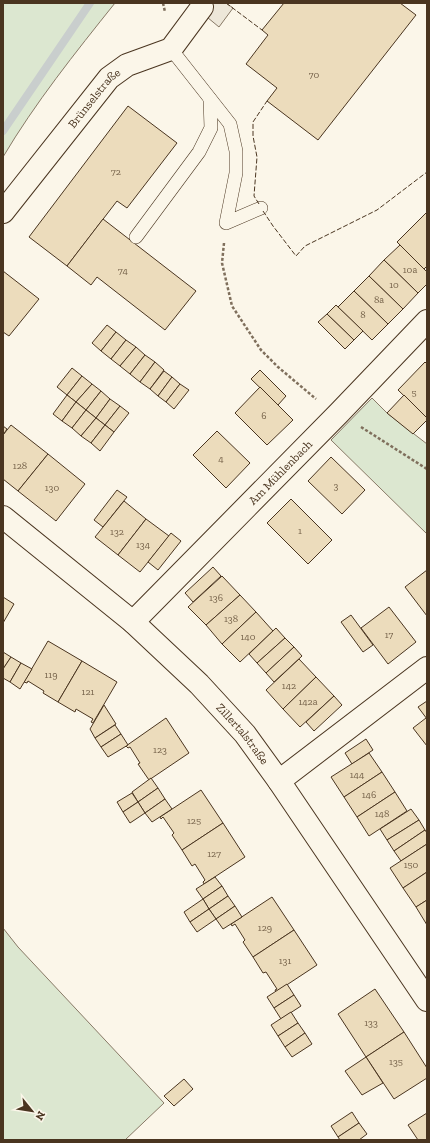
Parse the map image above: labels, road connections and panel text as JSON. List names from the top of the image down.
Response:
{
  "streets": {
    "street": ["Brünselstraße", "Am Mühlenbach", "Zillertalstraße"]
  },
  "crossings": [
    ["Am Mühlenbach", "Zillertalstraße"]
  ],
  "house_numbers": [
    "70",
    "72",
    "10a",
    "74",
    "10",
    "8a",
    "8",
    "5",
    "6",
    "4",
    "128",
    "3",
    "130",
    "1",
    "132",
    "134",
    "136",
    "138",
    "17",
    "140",
    "119",
    "142",
    "121",
    "142a",
    "123",
    "144",
    "146",
    "148",
    "125",
    "127",
    "150",
    "129",
    "131",
    "133",
    "135"
  ],
  "north": "bottom right"
}
